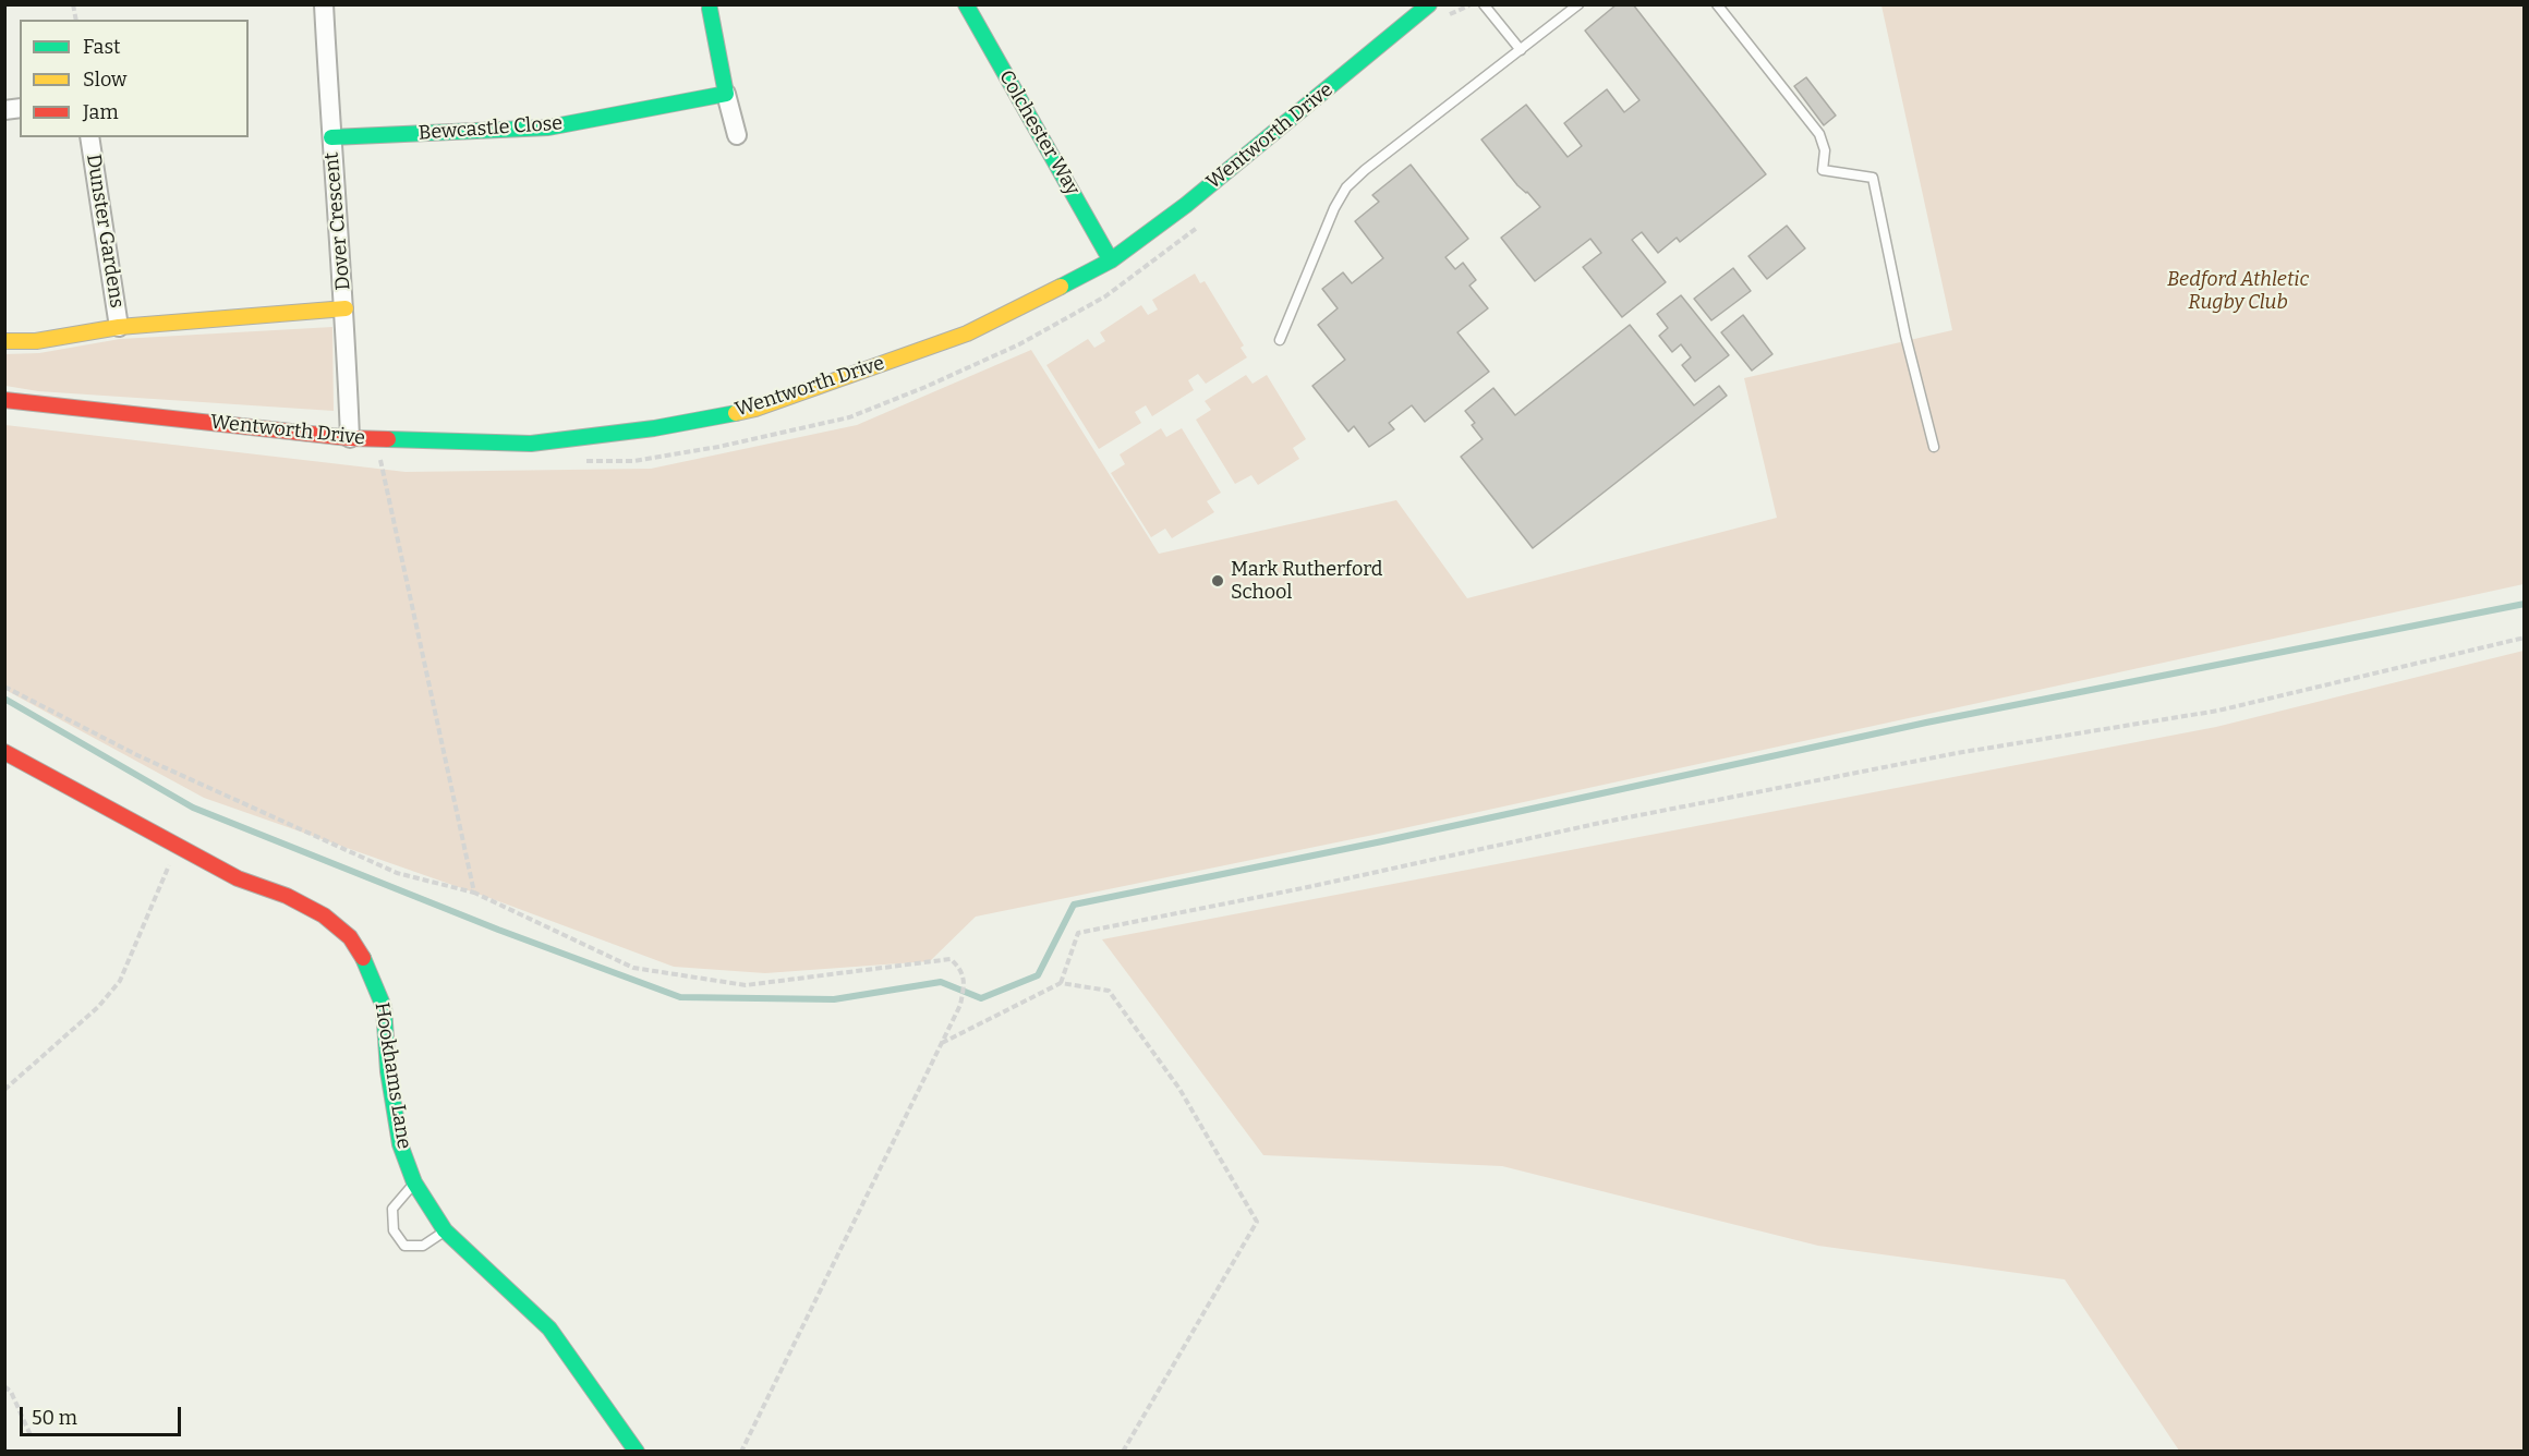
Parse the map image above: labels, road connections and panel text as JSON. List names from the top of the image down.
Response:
{
  "streets": {
    "street": [
      "Bewcastle Close",
      "Colchester Way",
      "Wentworth Drive",
      "Dover Crescent",
      "Dunster Gardens",
      "Hookhams Lane"
    ]
  },
  "crossings": [
    ["Bewcastle Close", "Dover Crescent"],
    ["Colchester Way", "Wentworth Drive"],
    ["Wentworth Drive", "Dover Crescent"]
  ],
  "parks": ["Bedford Athletic Rugby Club"],
  "places": ["Mark Rutherford School"],
  "legend": ["Fast", "Slow", "Jam"],
  "scale_bar": "50 m"
}
